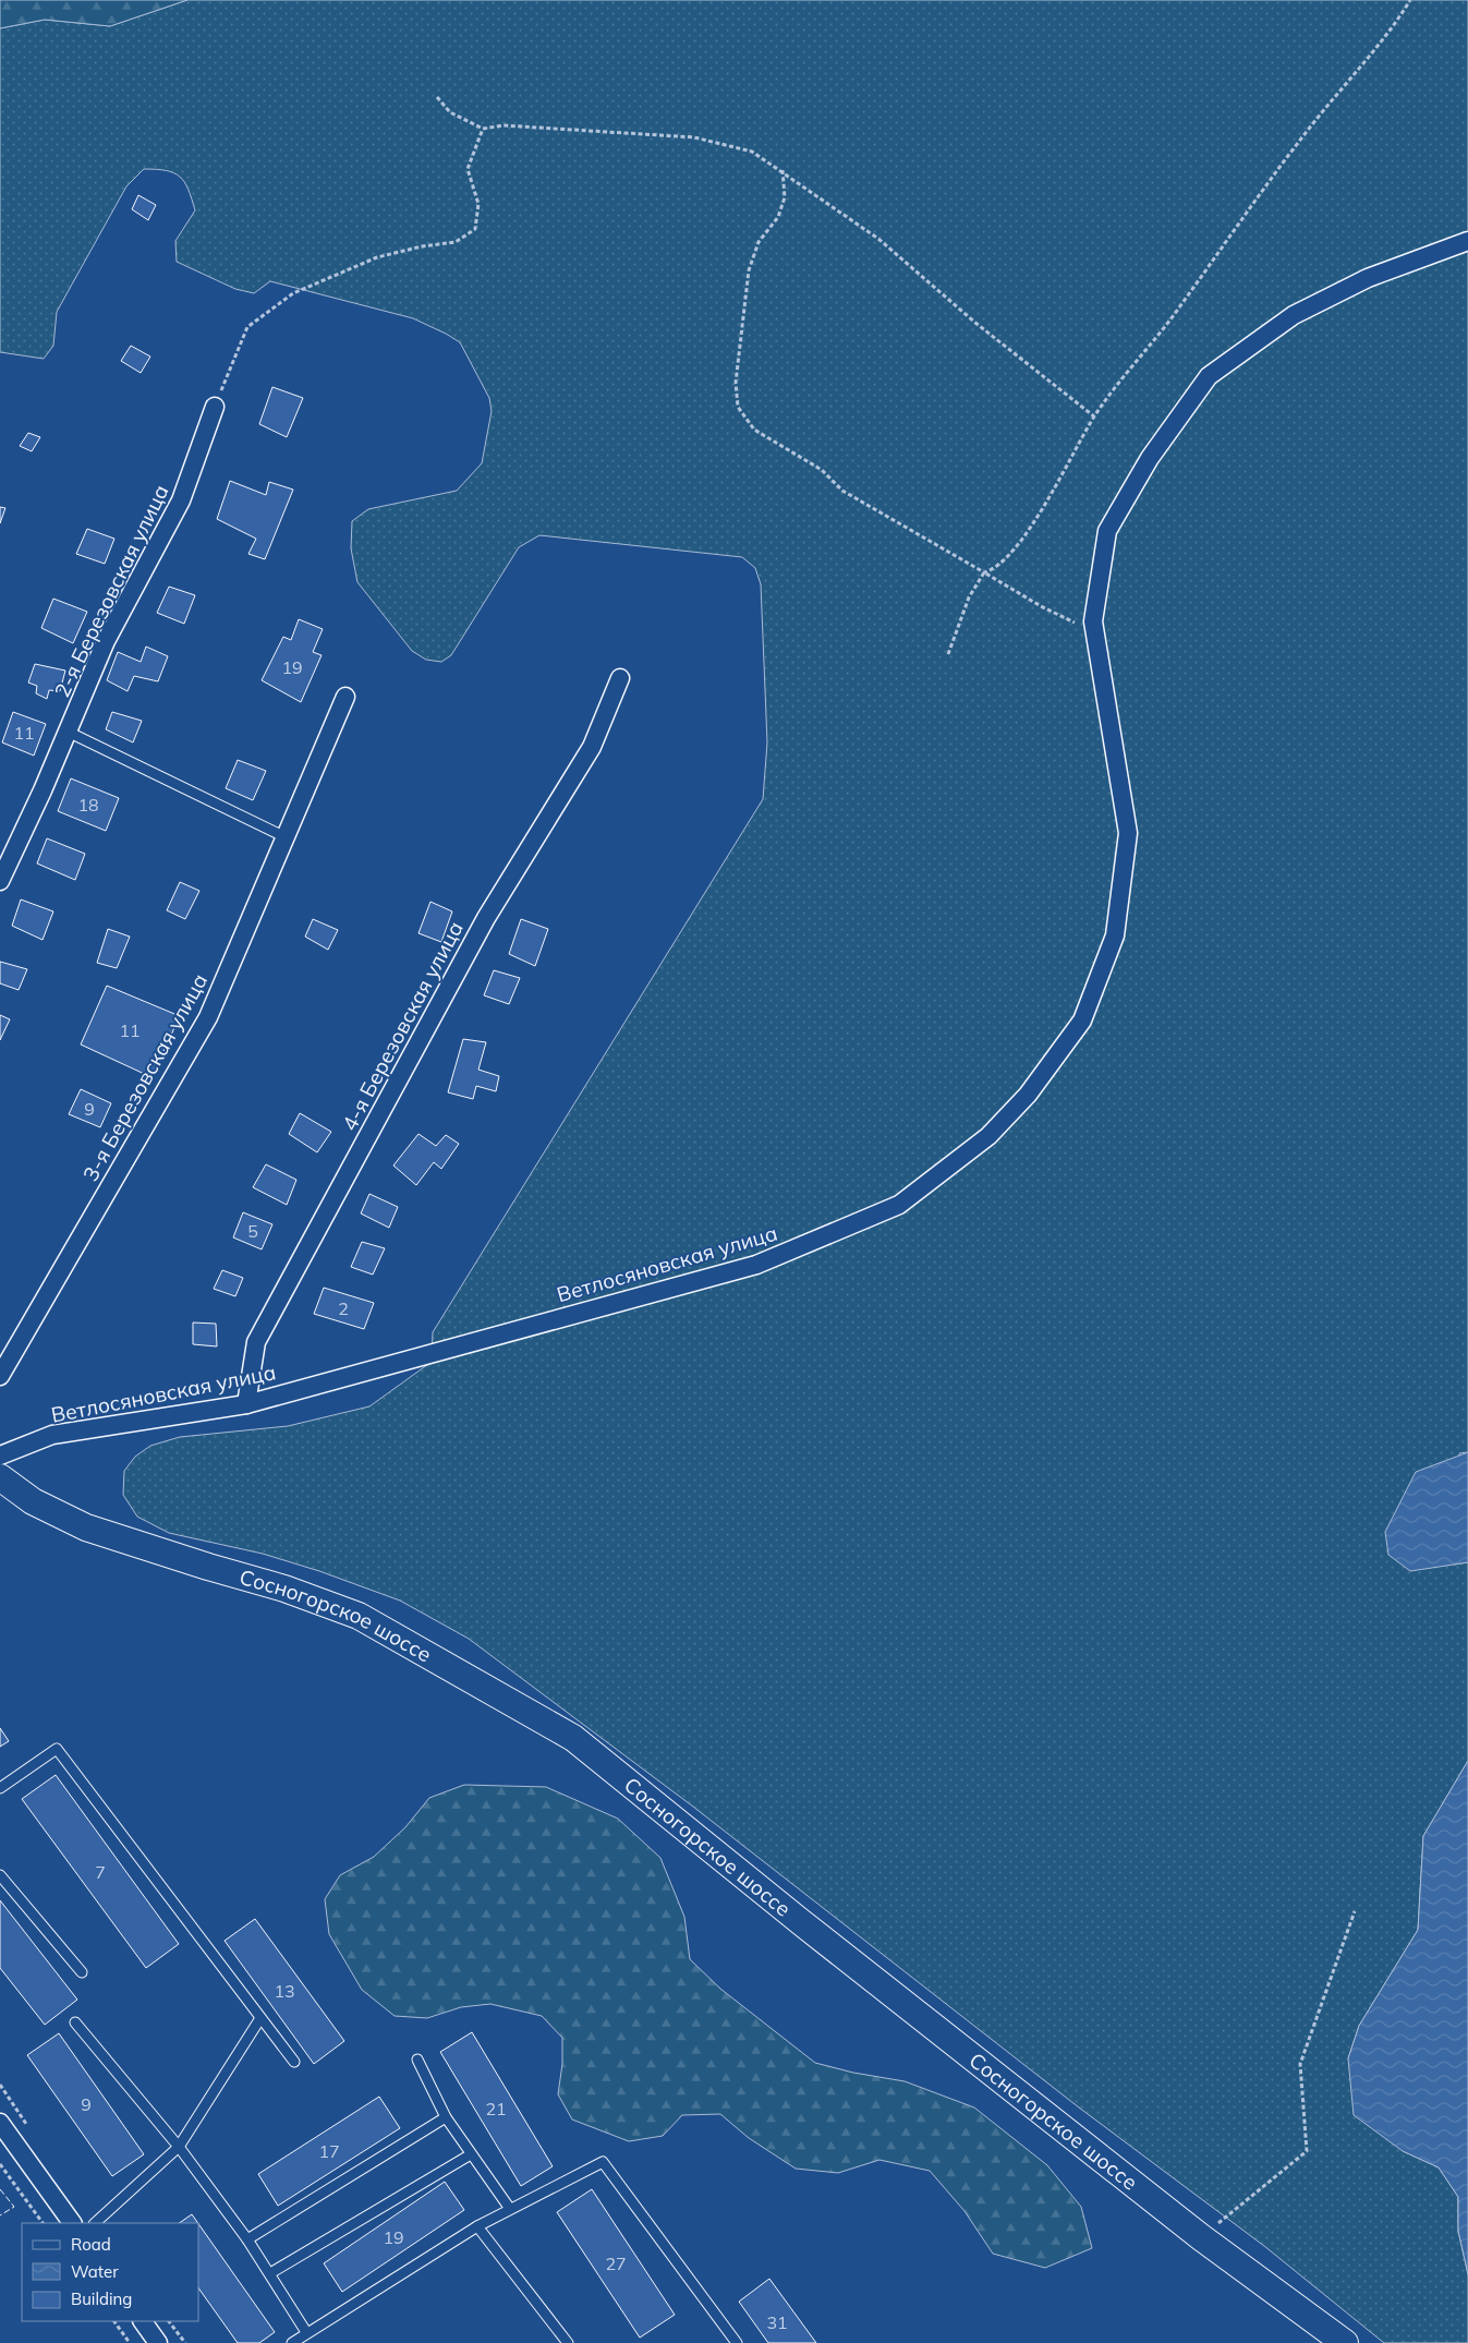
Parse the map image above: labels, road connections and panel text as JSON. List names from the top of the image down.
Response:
{
  "streets": {
    "main road": ["Сосногорское шоссе"],
    "street": [
      "2-я Березовская улица",
      "4-я Березовская улица",
      "3-я Березовская улица",
      "Ветлосяновская улица"
    ]
  },
  "crossings": [
    ["4-я Березовская улица", "Ветлосяновская улица"]
  ],
  "house_numbers": [
    "19",
    "11",
    "18",
    "11",
    "9",
    "5",
    "2",
    "7",
    "13",
    "9",
    "21",
    "17",
    "19",
    "27",
    "31"
  ],
  "legend": ["Road", "Water", "Building"]
}
